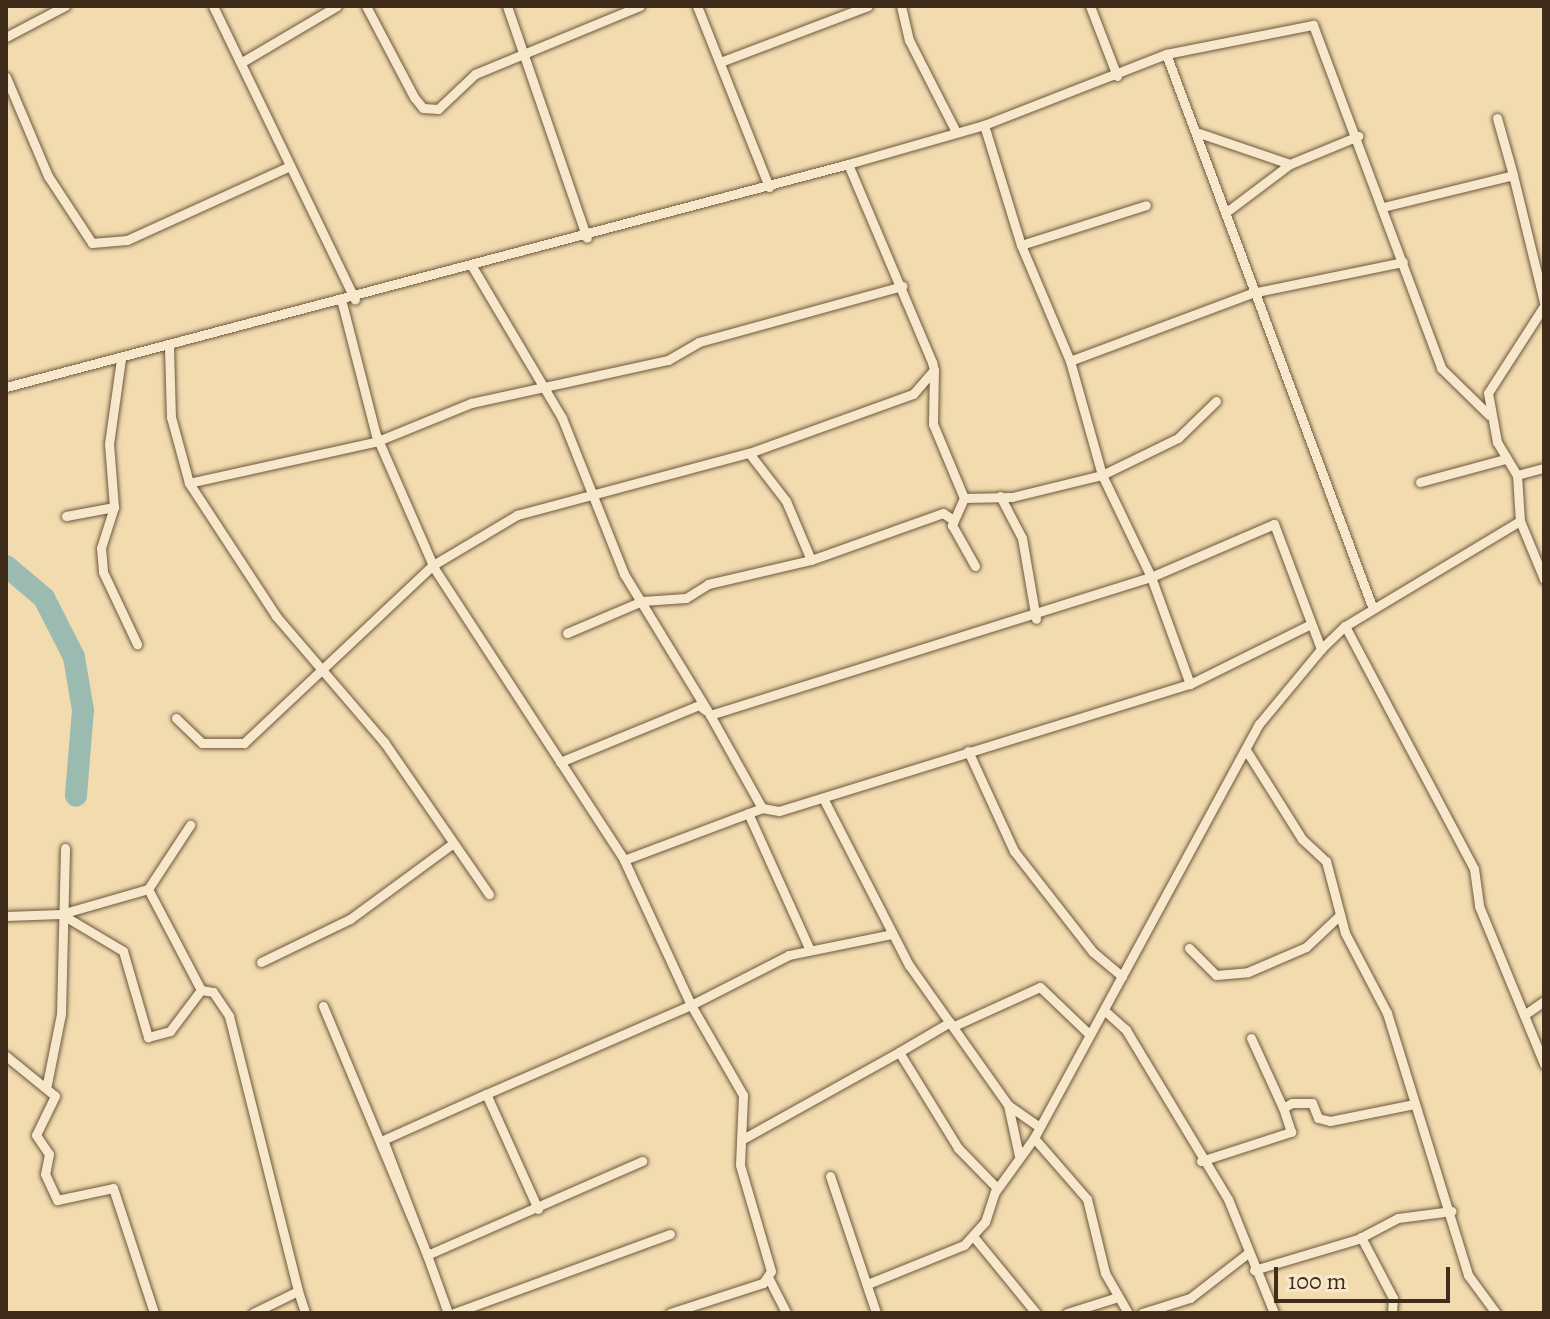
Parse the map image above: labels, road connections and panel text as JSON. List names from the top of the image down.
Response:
{
  "scale_bar": "100 m"
}
